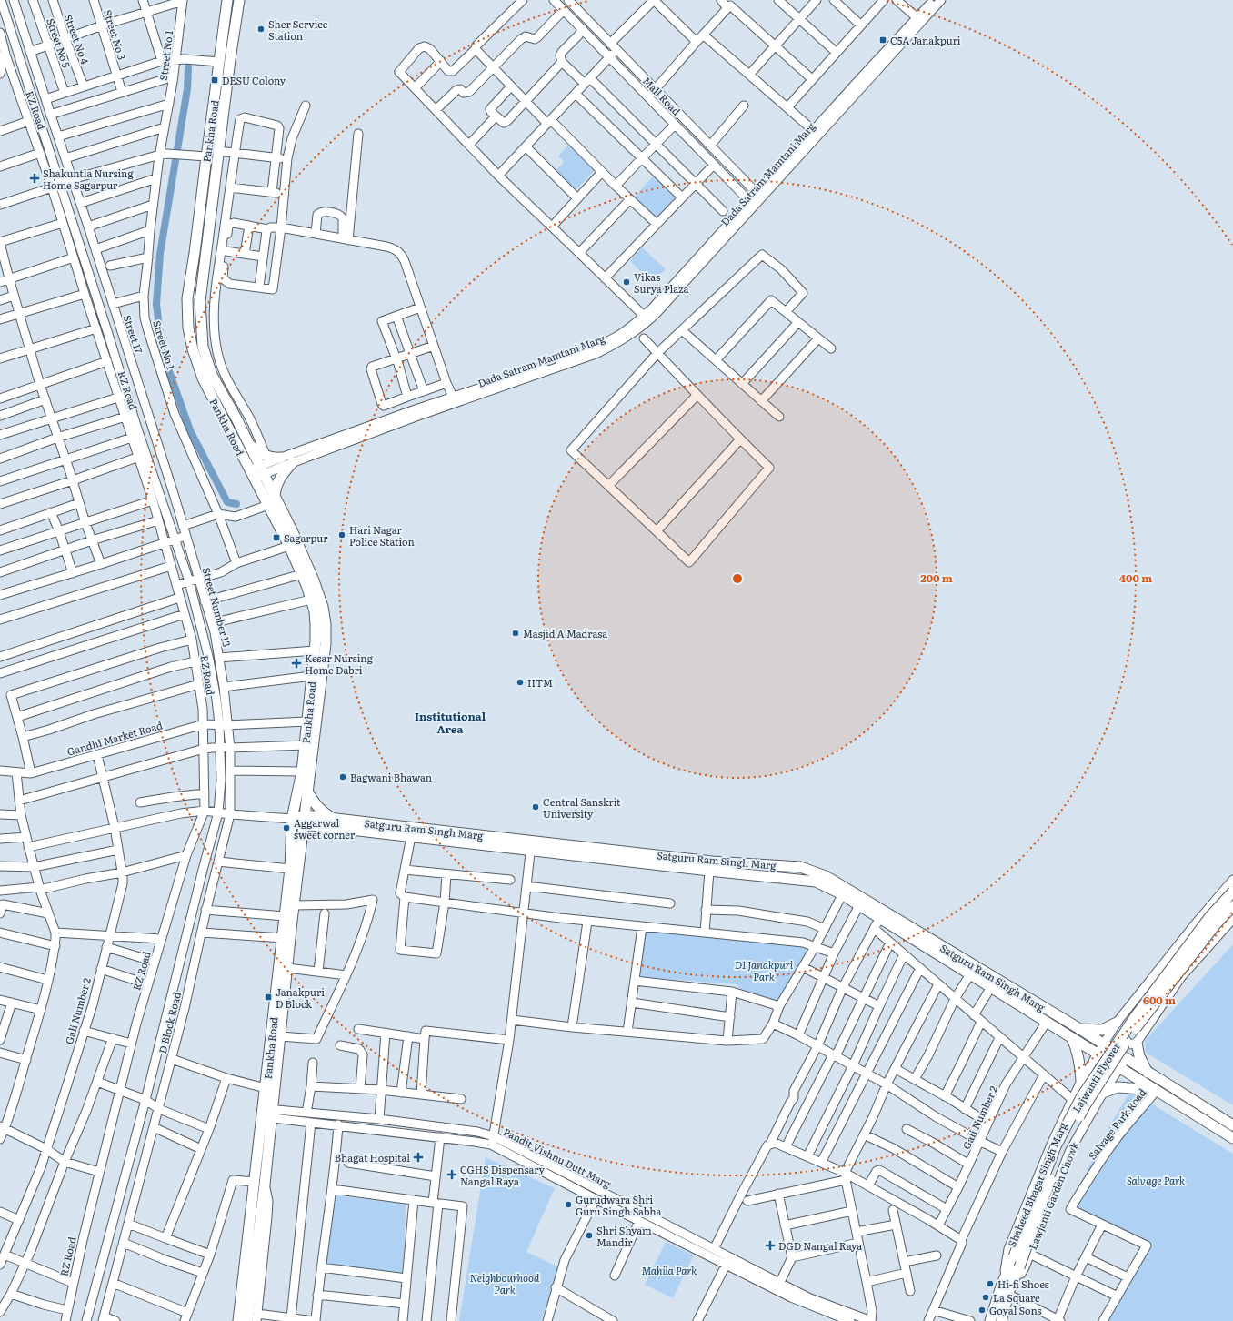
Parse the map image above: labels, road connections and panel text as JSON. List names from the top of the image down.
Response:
{
  "streets": {
    "main road": [
      "Pankha Road",
      "Satguru Ram Singh Marg",
      "Lajwanti Flyover",
      "Shaheed Bhagat Singh Marg"
    ],
    "street": [
      "Street No 3",
      "Street No 4",
      "Street No 5",
      "Street No 1",
      "Mall Road",
      "RZ Road",
      "Dada Satram Mamtani Marg",
      "Street 17",
      "Street Number 13",
      "Gandhi Market Road",
      "Gali Number 2",
      "D Block Road",
      "Salvage Park Road",
      "Pandit Vishnu Dutt Marg",
      "Lawjanti Garden Chowk"
    ]
  },
  "crossings": [
    ["Street No 3", "Street No 1"],
    ["Street No 3", "Pankha Road"],
    ["Mall Road", "Dada Satram Mamtani Marg"],
    ["RZ Road", "Gandhi Market Road"],
    ["Pankha Road", "Dada Satram Mamtani Marg"],
    ["Pankha Road", "Gandhi Market Road"],
    ["Pankha Road", "Satguru Ram Singh Marg"],
    ["Pankha Road", "Pandit Vishnu Dutt Marg"],
    ["Street 17", "Street Number 13"],
    ["Street Number 13", "Gandhi Market Road"],
    ["Street Number 13", "D Block Road"],
    ["Gandhi Market Road", "Gali Number 2"],
    ["Gandhi Market Road", "D Block Road"],
    ["Satguru Ram Singh Marg", "Gali Number 2"],
    ["Satguru Ram Singh Marg", "Shaheed Bhagat Singh Marg"],
    ["Lajwanti Flyover", "Shaheed Bhagat Singh Marg"],
    ["Lajwanti Flyover", "Lawjanti Garden Chowk"],
    ["Shaheed Bhagat Singh Marg", "Lawjanti Garden Chowk"]
  ],
  "districts": ["Institutional Area"],
  "parks": [
    "D1 Janakpuri Park",
    "Salvage Park",
    "Mahila Park",
    "Neighbourhood Park"
  ],
  "places": {
    "other": [
      "Sher Service Station",
      "Vikas Surya Plaza",
      "Hari Nagar Police Station",
      "Masjid A Madrasa",
      "IITM",
      "Bagwani Bhawan",
      "Central Sanskrit University",
      "Aggarwal sweet corner",
      "Gurudwara Shri Guru Singh Sabha",
      "Shri Shyam Mandir",
      "Hi-fi Shoes",
      "La Square",
      "Goyal Sons"
    ],
    "transit": [
      "C5A Janakpuri",
      "DESU Colony",
      "Sagarpur",
      "Janakpuri D Block"
    ],
    "health": [
      "Shakuntla Nursing Home Sagarpur",
      "Kesar Nursing Home Dabri",
      "Bhagat Hospital",
      "CGHS Dispensary Nangal Raya",
      "DGD Nangal Raya"
    ]
  },
  "rings": ["200 m", "400 m", "600 m"]
}
